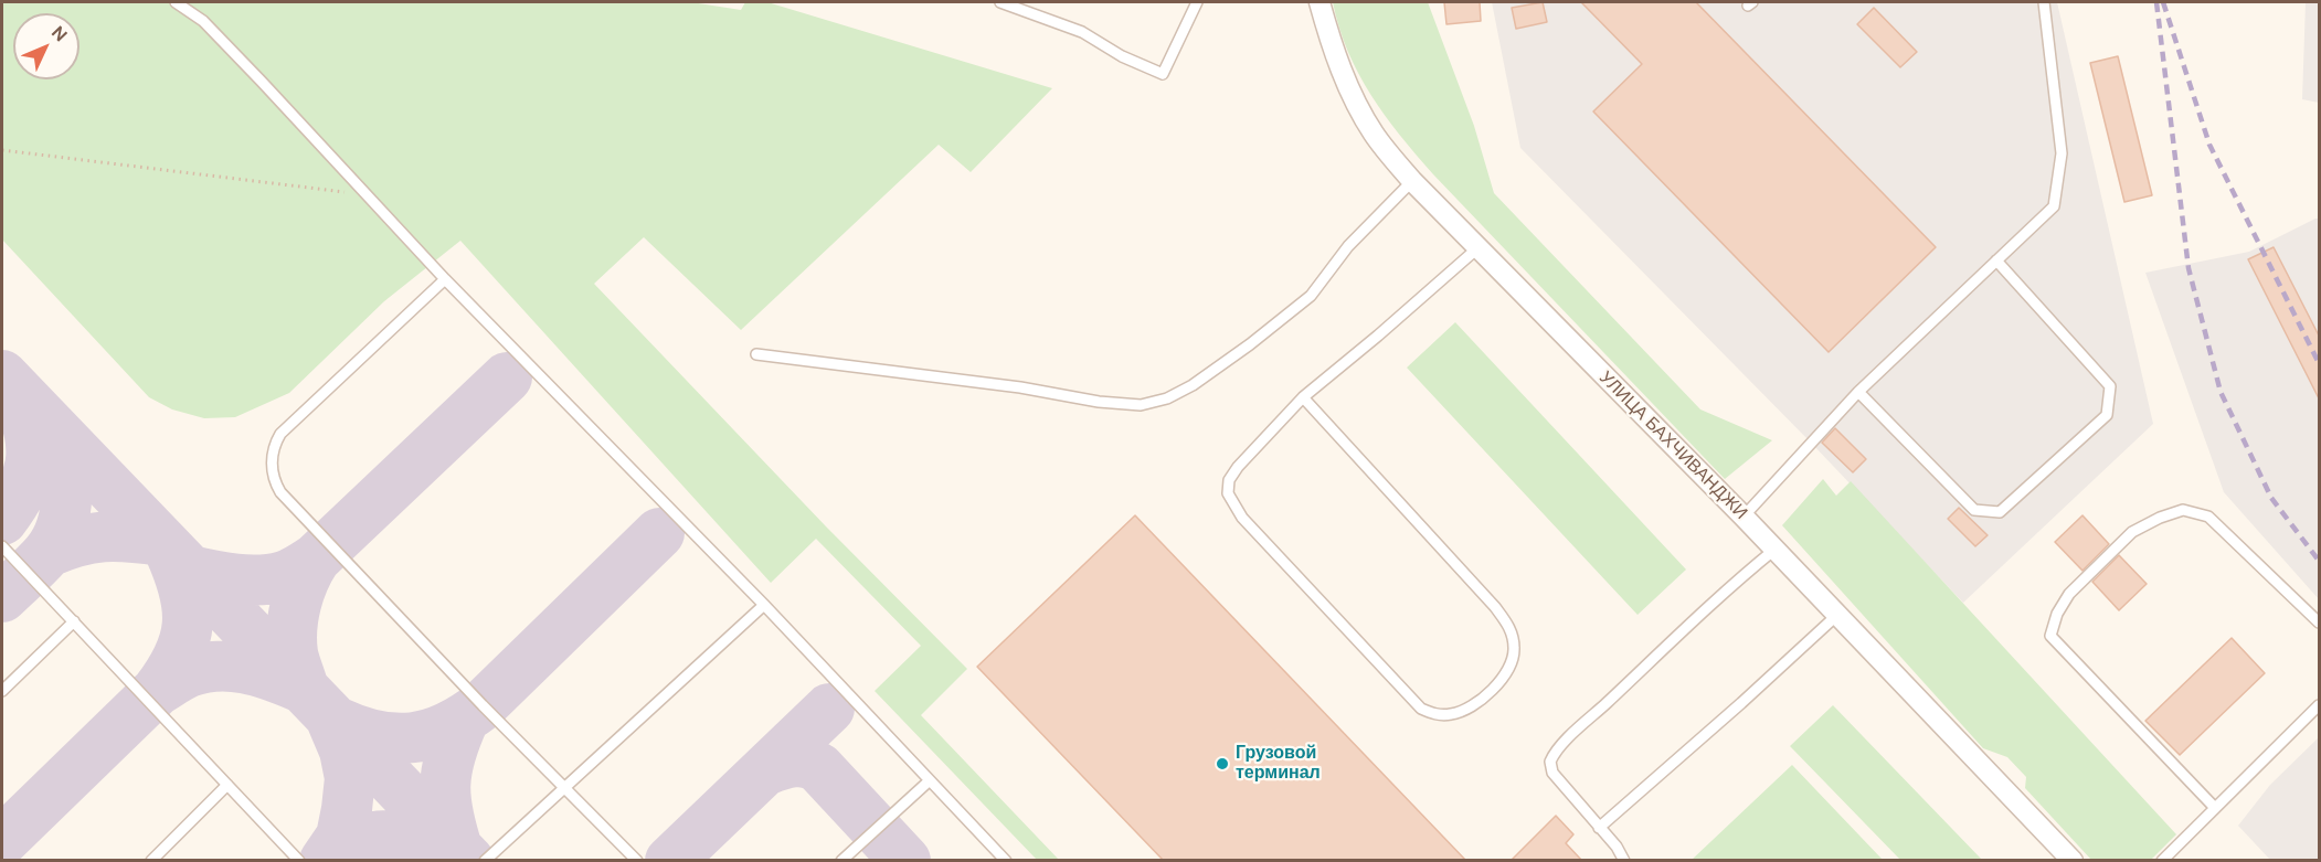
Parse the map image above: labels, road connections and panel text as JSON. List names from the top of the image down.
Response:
{
  "streets": {
    "street": ["УЛИЦА БАХЧИВАНДЖИ"]
  },
  "places": ["Грузовой терминал"],
  "north": "top right"
}
